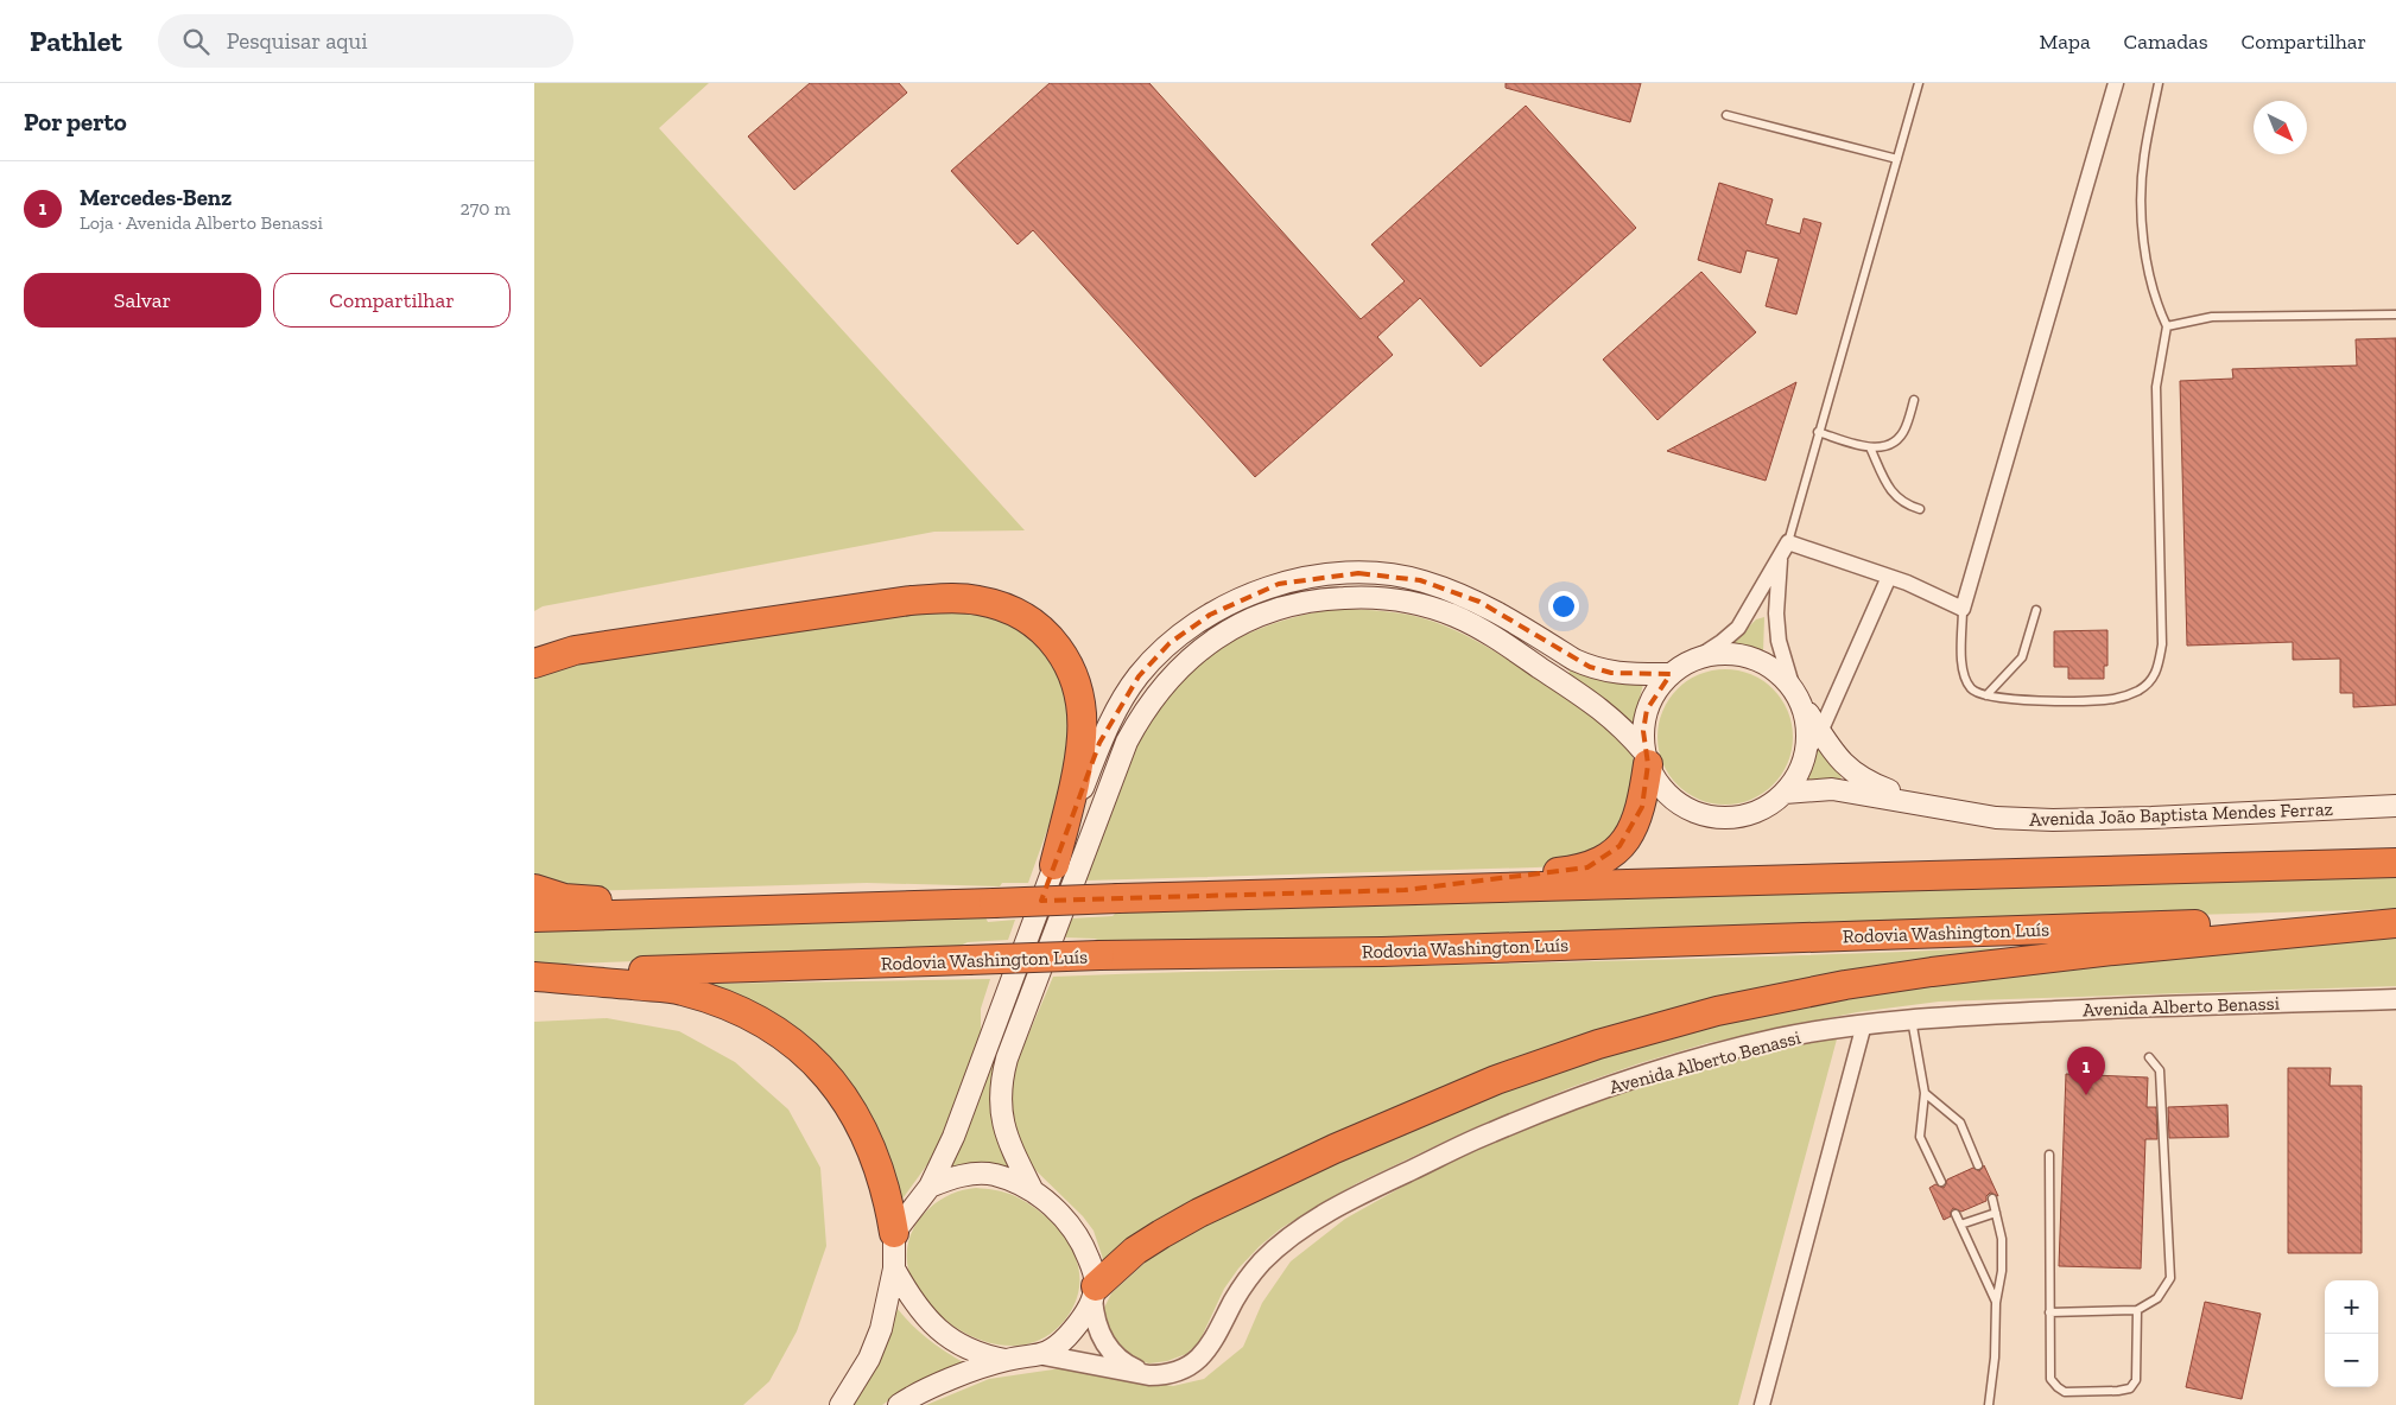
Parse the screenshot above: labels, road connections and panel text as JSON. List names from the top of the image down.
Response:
{
  "streets": {
    "highway": ["Rodovia Washington Luís"],
    "main road": ["Avenida João Baptista Mendes Ferraz"],
    "street": ["Avenida Alberto Benassi"]
  },
  "north": "bottom right",
  "page": {
    "header": "Pathlet",
    "search": "Pesquisar aqui",
    "nav": ["Mapa", "Camadas", "Compartilhar"],
    "heading": "Por perto",
    "list": [
      {
        "mark": "1",
        "name": "Mercedes-Benz",
        "note": "Loja · Avenida Alberto Benassi",
        "value": "270 m"
      }
    ],
    "buttons": ["Salvar", "Compartilhar"],
    "pins": "1",
    "map_buttons": ["+", "−"]
  }
}
